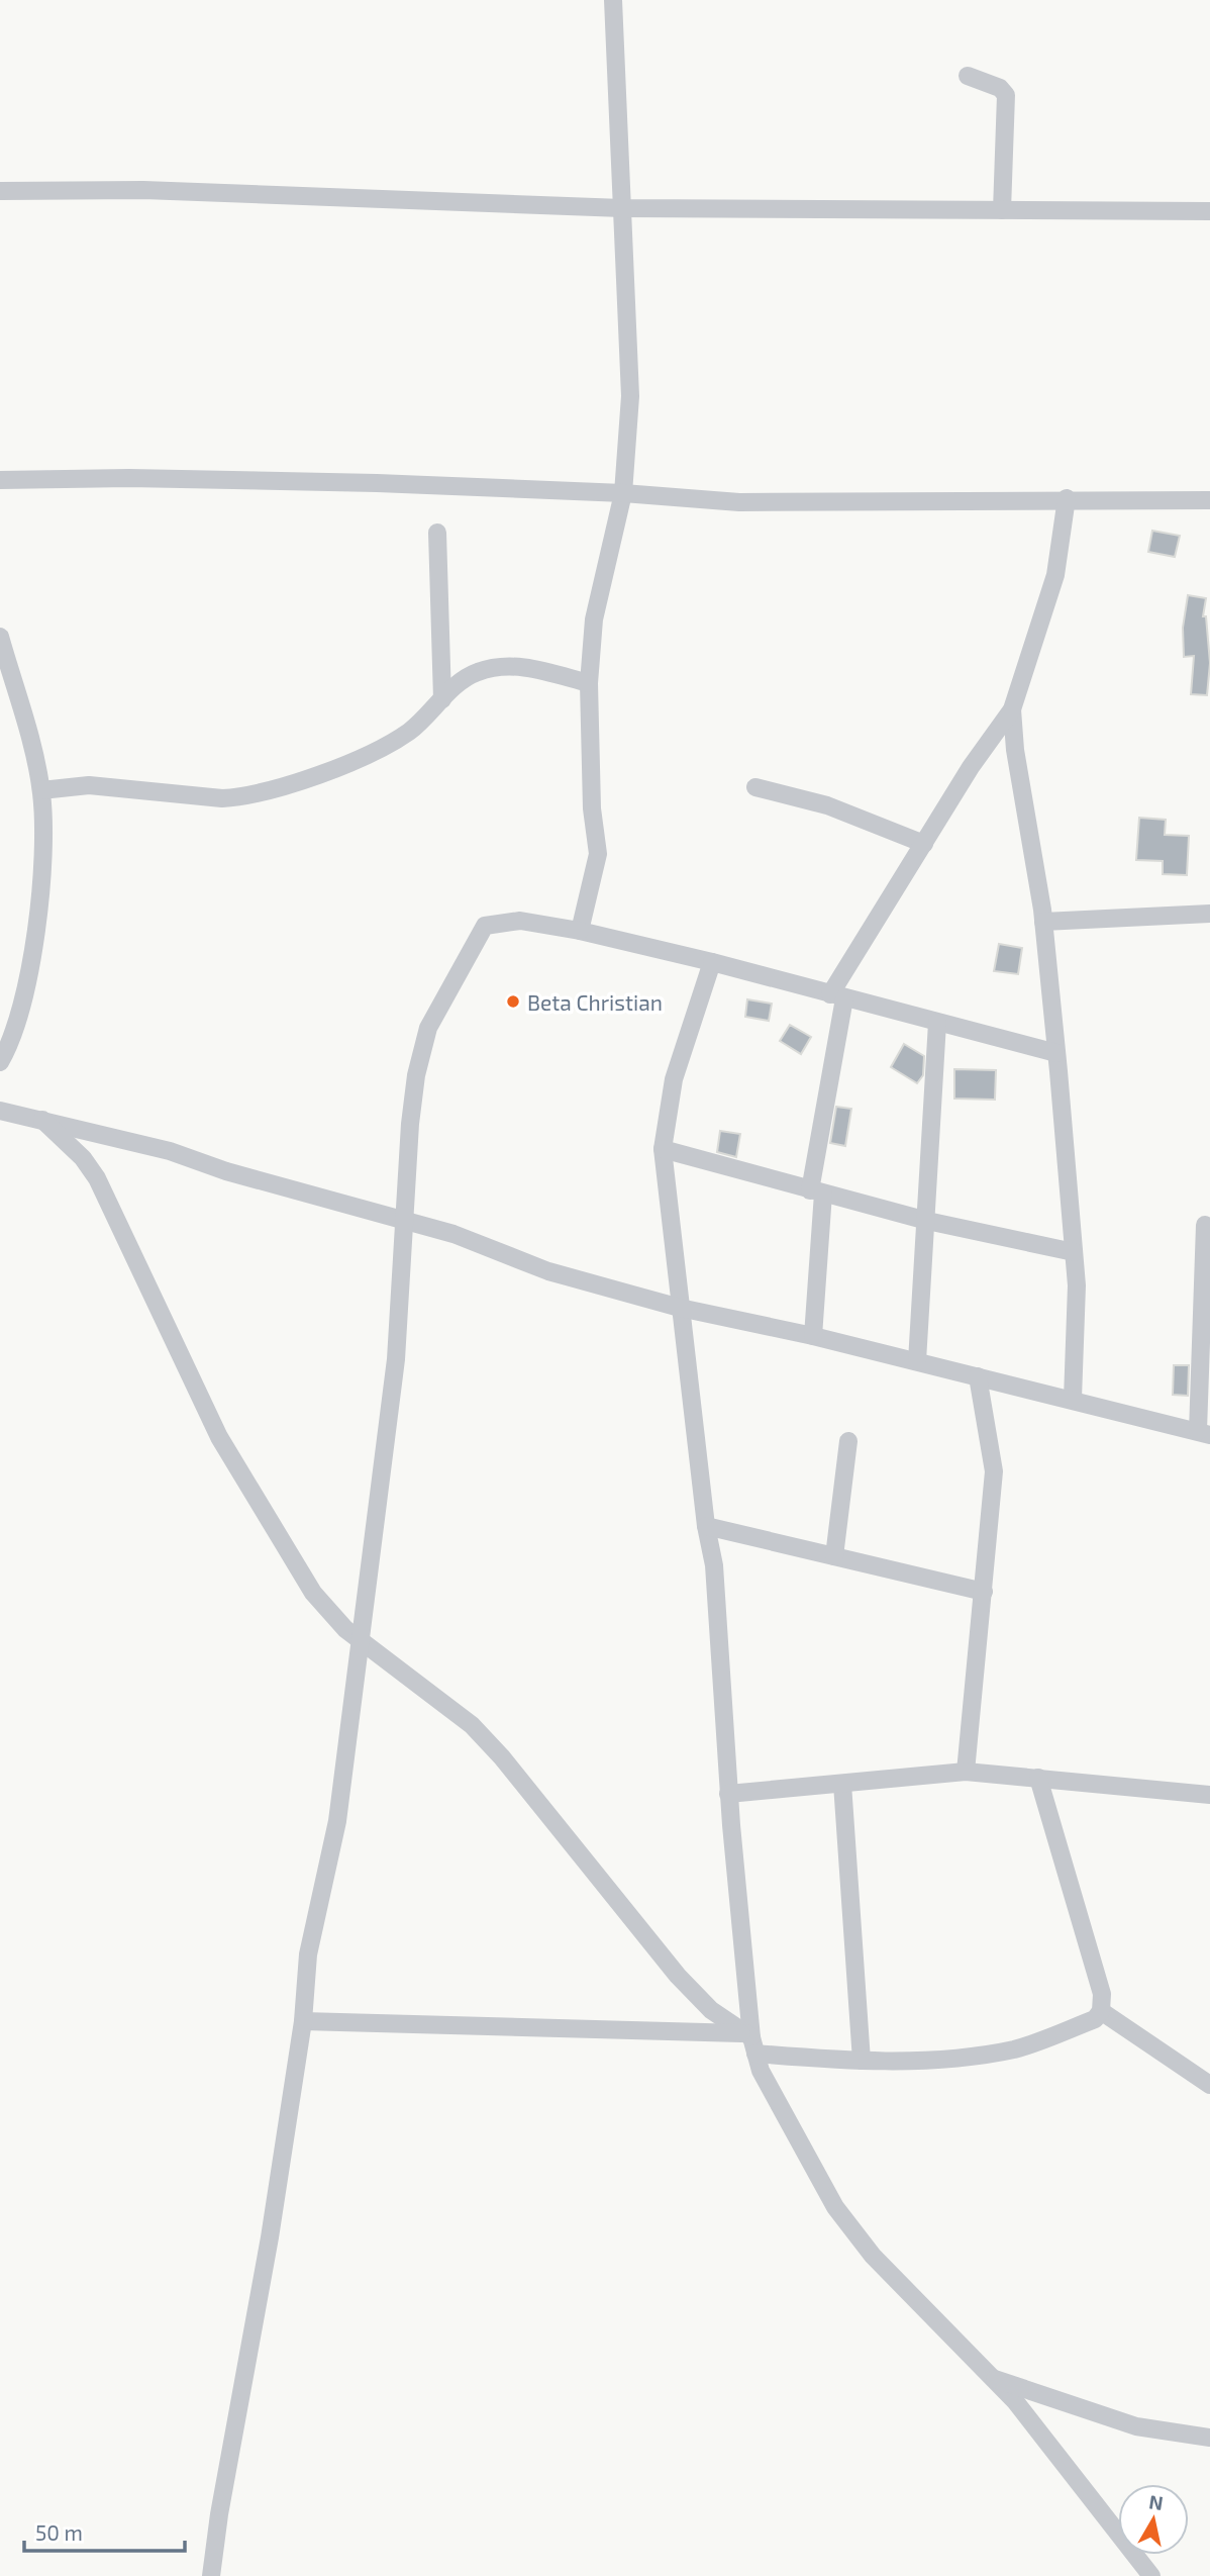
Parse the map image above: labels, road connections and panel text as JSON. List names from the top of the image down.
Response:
{
  "places": ["Beta Christian"],
  "scale_bar": "50 m",
  "north": "top"
}
